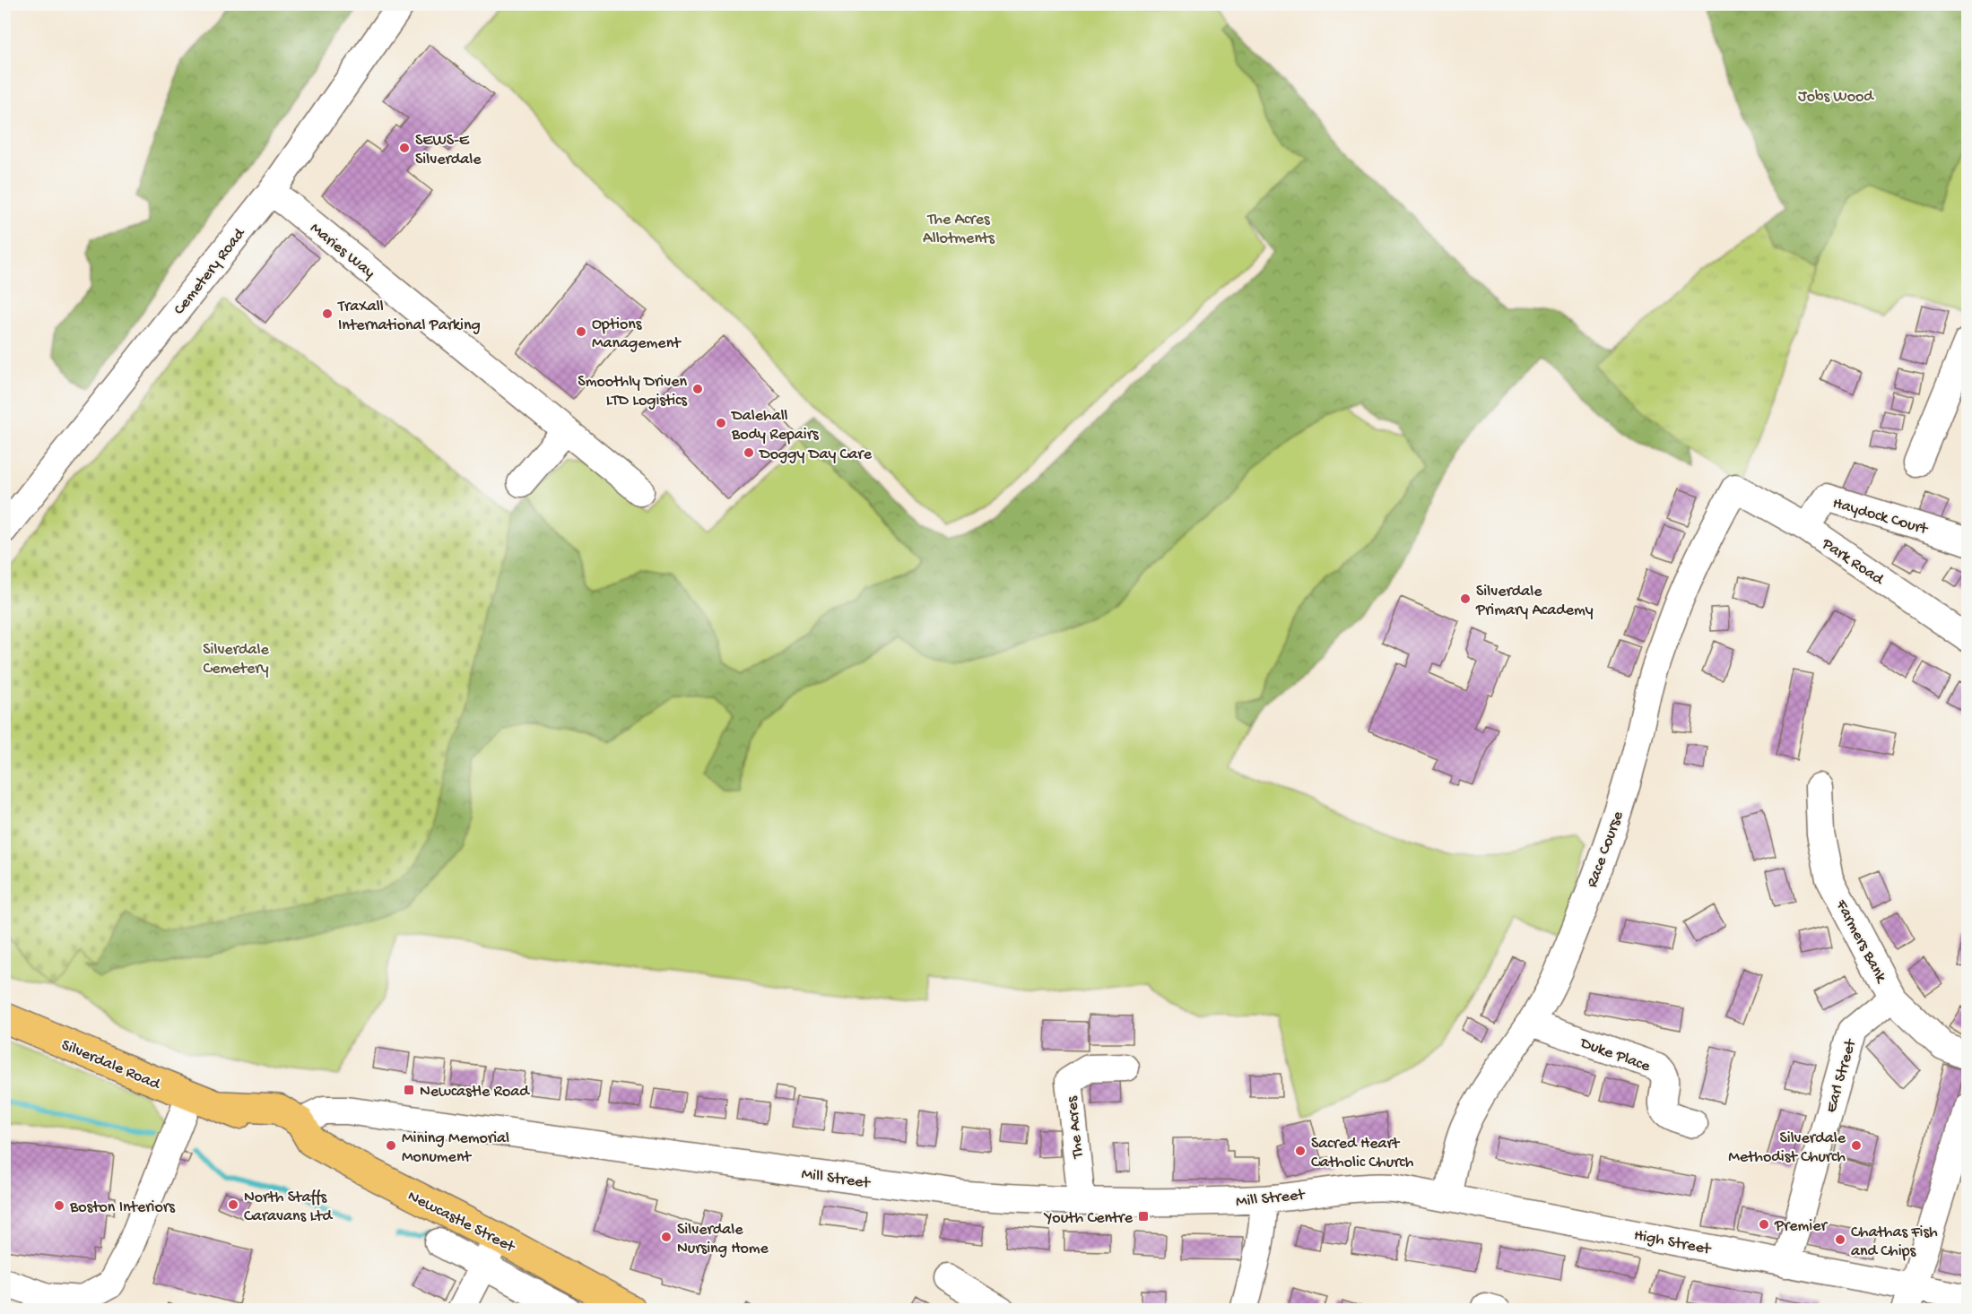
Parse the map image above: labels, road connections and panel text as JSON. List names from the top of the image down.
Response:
{
  "streets": {
    "main road": ["Silverdale Road", "Newcastle Street"],
    "street": [
      "Maries Way",
      "Cemetery Road",
      "Haydock Court",
      "Park Road",
      "Race Course",
      "Farmers Bank",
      "Duke Place",
      "Earl Street",
      "The Acres",
      "Mill Street",
      "High Street"
    ]
  },
  "crossings": [
    ["Maries Way", "Cemetery Road"],
    ["Haydock Court", "Park Road"],
    ["Park Road", "Race Course"],
    ["Race Course", "Duke Place"],
    ["Race Course", "High Street"],
    ["Farmers Bank", "Earl Street"],
    ["Silverdale Road", "Mill Street"],
    ["Silverdale Road", "Newcastle Street"],
    ["Earl Street", "High Street"],
    ["The Acres", "Mill Street"],
    ["Mill Street", "Newcastle Street"],
    ["Mill Street", "High Street"]
  ],
  "parks": ["Jobs Wood", "The Acres Allotments", "Silverdale Cemetery"],
  "places": {
    "other": [
      "SEWS-E Silverdale",
      "TraXall International Parking",
      "Options Management",
      "Smoothly Driven LTD Logistics",
      "Dalehall Body Repairs",
      "Doggy Day Care",
      "Silverdale Primary Academy",
      "Mining Memorial Monument",
      "Silverdale Methodist Church",
      "Sacred Heart Catholic Church",
      "North Staffs Caravans Ltd",
      "Boston Interiors",
      "Premier",
      "Silverdale Nursing Home",
      "Chathas Fish and Chips"
    ],
    "transit": ["Newcastle Road", "Youth Centre"]
  }
}
